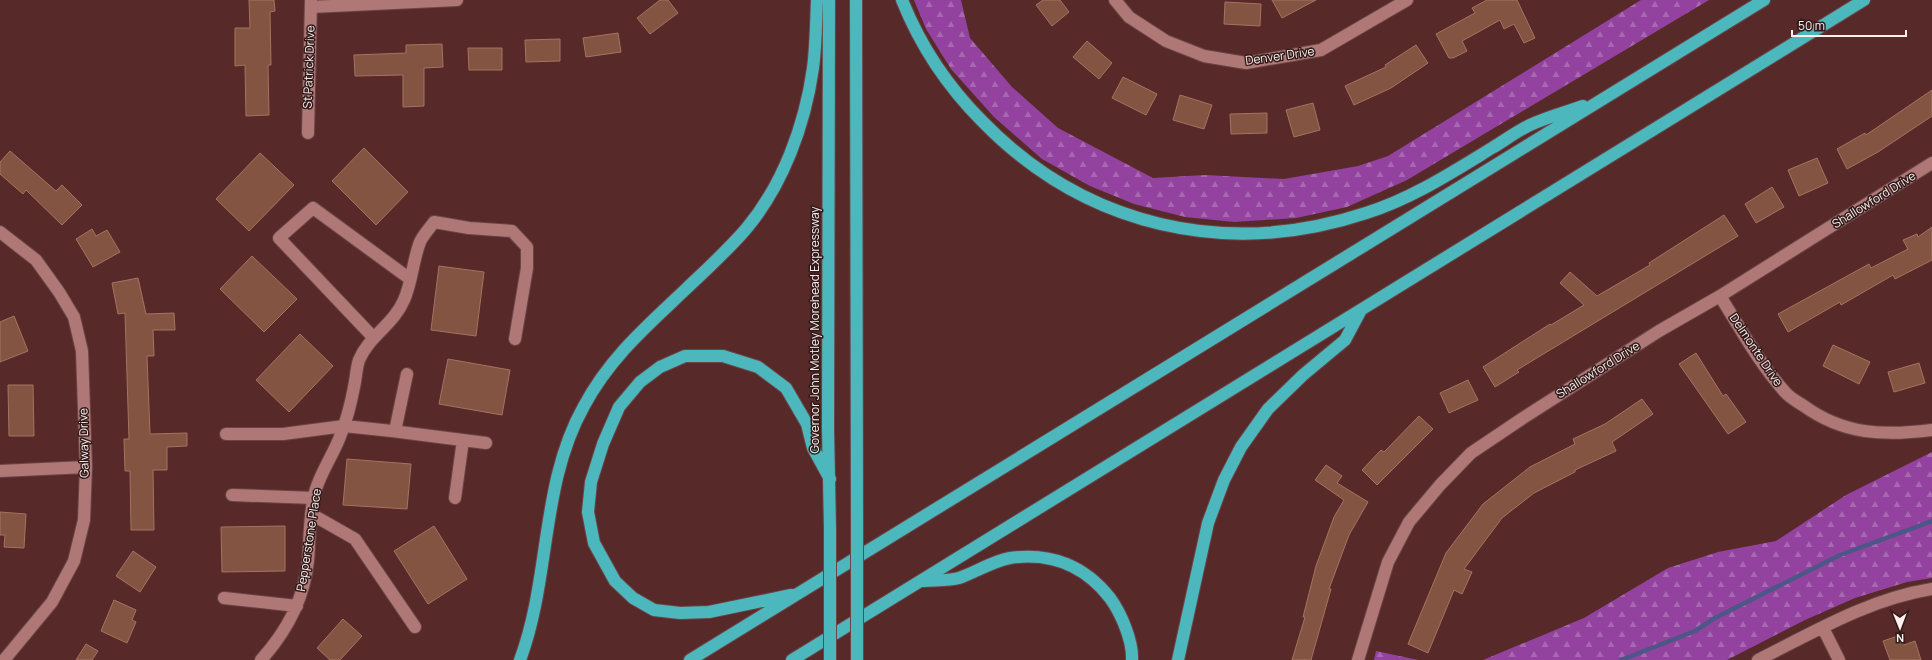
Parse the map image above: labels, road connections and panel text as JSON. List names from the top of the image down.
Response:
{
  "streets": {
    "highway": ["Governor John Motley Morehead Expressway"],
    "street": [
      "Denver Drive",
      "St Patrick Drive",
      "Shallowford Drive",
      "Delmonte Drive",
      "Galway Drive",
      "Pepperstone Place"
    ]
  },
  "crossings": [
    ["Shallowford Drive", "Delmonte Drive"]
  ],
  "scale_bar": "50 m",
  "north": "bottom"
}
